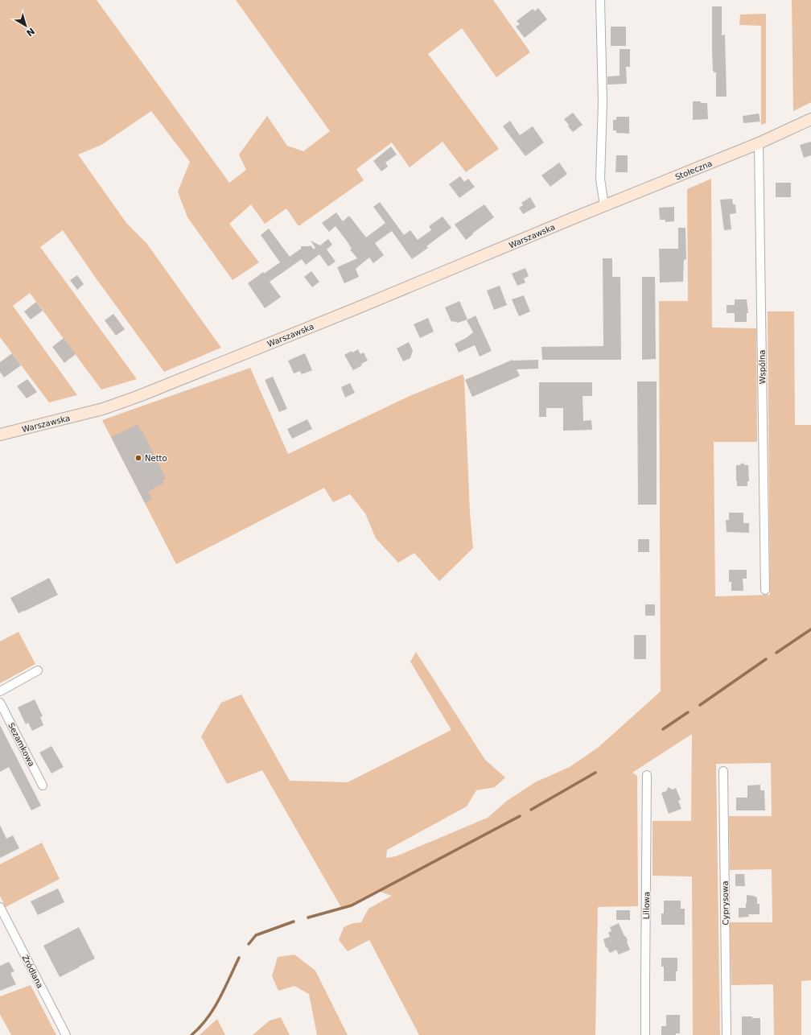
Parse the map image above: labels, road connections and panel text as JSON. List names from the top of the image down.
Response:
{
  "streets": {
    "main road": ["Stołeczna", "Warszawska"],
    "street": [
      "Wspólna",
      "Sezamkowa",
      "Cyprysowa",
      "Liliowa",
      "Źródlana"
    ]
  },
  "crossings": [
    ["Stołeczna", "Warszawska"],
    ["Stołeczna", "Wspólna"]
  ],
  "places": ["Netto"],
  "north": "bottom right"
}
